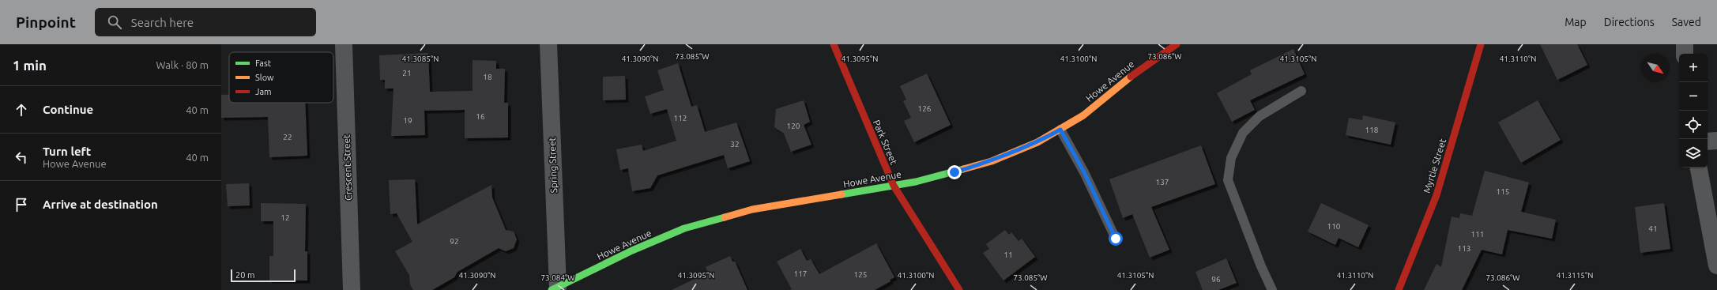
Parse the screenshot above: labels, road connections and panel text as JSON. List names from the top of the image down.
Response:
{
  "streets": {
    "main road": ["Howe Avenue", "Park Street", "Myrtle Street"],
    "street": ["Spring Street", "Crescent Street"]
  },
  "crossings": [
    ["Howe Avenue", "Park Street"],
    ["Howe Avenue", "Spring Street"]
  ],
  "house_numbers": [
    "21",
    "18",
    "126",
    "16",
    "112",
    "19",
    "120",
    "118",
    "22",
    "32",
    "137",
    "115",
    "12",
    "110",
    "41",
    "111",
    "92",
    "113",
    "11",
    "117",
    "125",
    "96"
  ],
  "legend": ["Fast", "Slow", "Jam"],
  "scale_bar": "20 m",
  "north": "bottom right",
  "page": {
    "header": "Pinpoint",
    "search": "Search here",
    "nav": ["Map", "Directions", "Saved"],
    "heading": ["1 min", "Walk · 80 m"],
    "map_buttons": ["+", "−"],
    "list": [
      ["Continue", "40 m"],
      ["Turn left", "Howe Avenue", "40 m"],
      "Arrive at destination"
    ],
    "scale": "20 m"
  },
  "coordinates": [
    "73.085°W",
    "73.086°W",
    "41.3085°N",
    "41.3090°N",
    "41.3095°N",
    "41.3100°N",
    "41.3105°N",
    "41.3110°N",
    "41.3115°N",
    "73.084°W"
  ]
}
